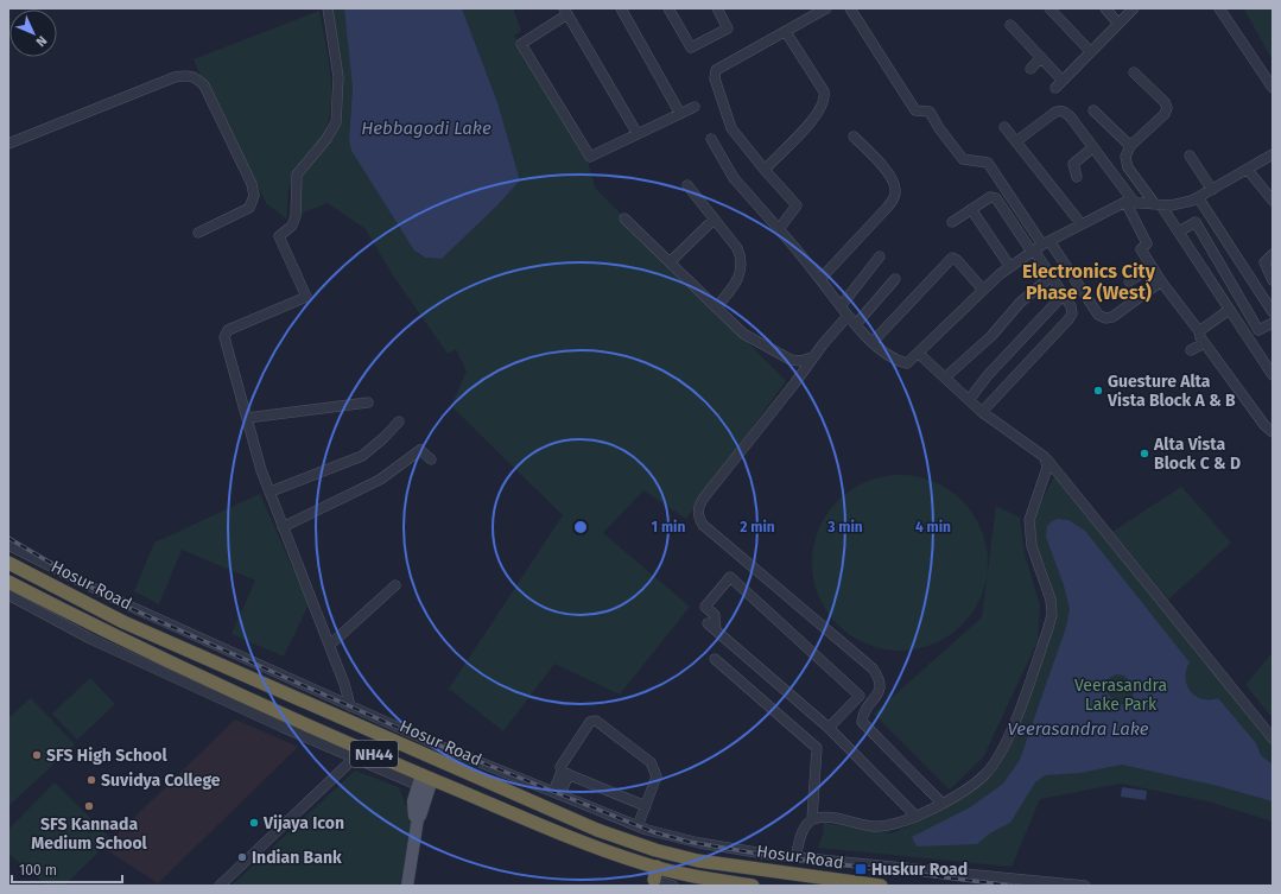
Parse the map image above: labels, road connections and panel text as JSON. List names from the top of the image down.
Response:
{
  "streets": {
    "highway": ["Hosur Road", "NH44"]
  },
  "districts": ["Electronics City Phase 2 (West)"],
  "water": ["Hebbagodi Lake", "Veerasandra Lake"],
  "parks": ["Veerasandra Lake Park"],
  "places": {
    "other": [
      "Guesture Alta Vista Block A & B",
      "Alta Vista Block C & D",
      "SFS High School",
      "Suvidya College",
      "SFS Kannada Medium School",
      "Vijaya Icon",
      "Indian Bank"
    ],
    "transit": ["Huskur Road"]
  },
  "scale_bar": "100 m",
  "north": "bottom right",
  "rings": [
    "1 min",
    "2 min",
    "3 min",
    "4 min"
  ]
}
